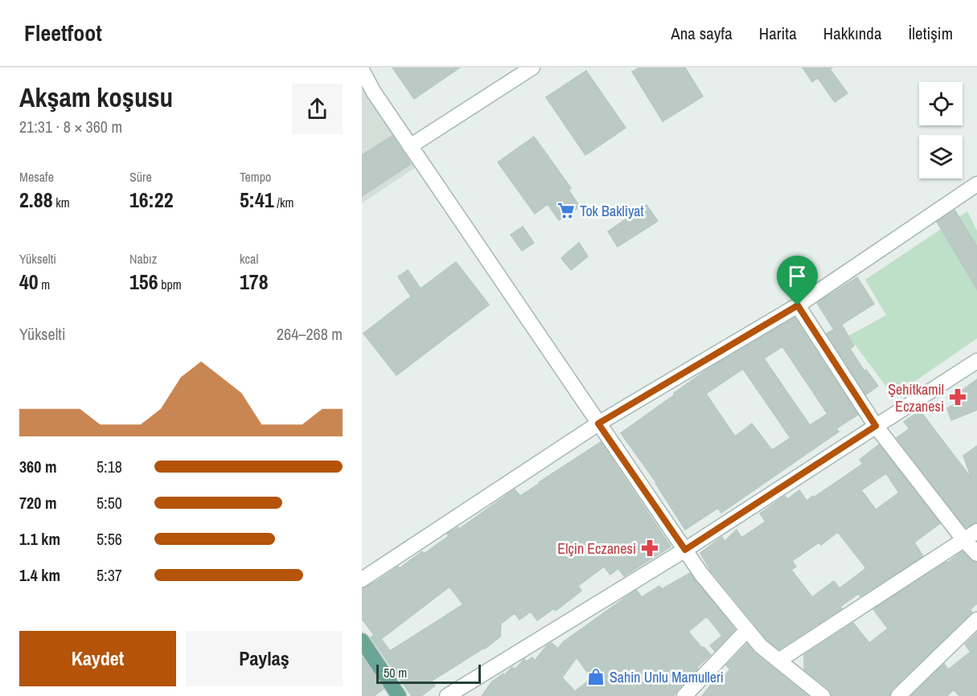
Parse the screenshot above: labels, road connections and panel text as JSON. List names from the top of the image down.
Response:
{
  "places": {
    "supermarket": ["Tok Bakliyat"],
    "pharmacy": ["Şehitkamil Eczanesi", "Elçin Eczanesi"],
    "shop": ["Sahin Unlu Mamulleri"]
  },
  "scale_bar": "50 m",
  "page": {
    "header": "Fleetfoot",
    "nav": [
      "Ana sayfa",
      "Harita",
      "Hakkında",
      "İletişim"
    ],
    "heading": ["Akşam koşusu", "21:31 · 8 × 360 m"],
    "stats": [
      ["Mesafe", "2.88 km"],
      ["Süre", "16:22"],
      ["Tempo", "5:41 /km"],
      ["Yükselti", "40 m"],
      ["Nabız", "156 bpm"],
      ["kcal", "178"]
    ],
    "chart": ["Yükselti", "264–268 m"],
    "list": [
      {
        "name": "360 m",
        "note": "5:18"
      },
      {
        "name": "720 m",
        "note": "5:50"
      },
      {
        "name": "1.1 km",
        "note": "5:56"
      },
      {
        "name": "1.4 km",
        "note": "5:37"
      }
    ],
    "buttons": ["Kaydet", "Paylaş"],
    "scale": "50 m"
  }
}
